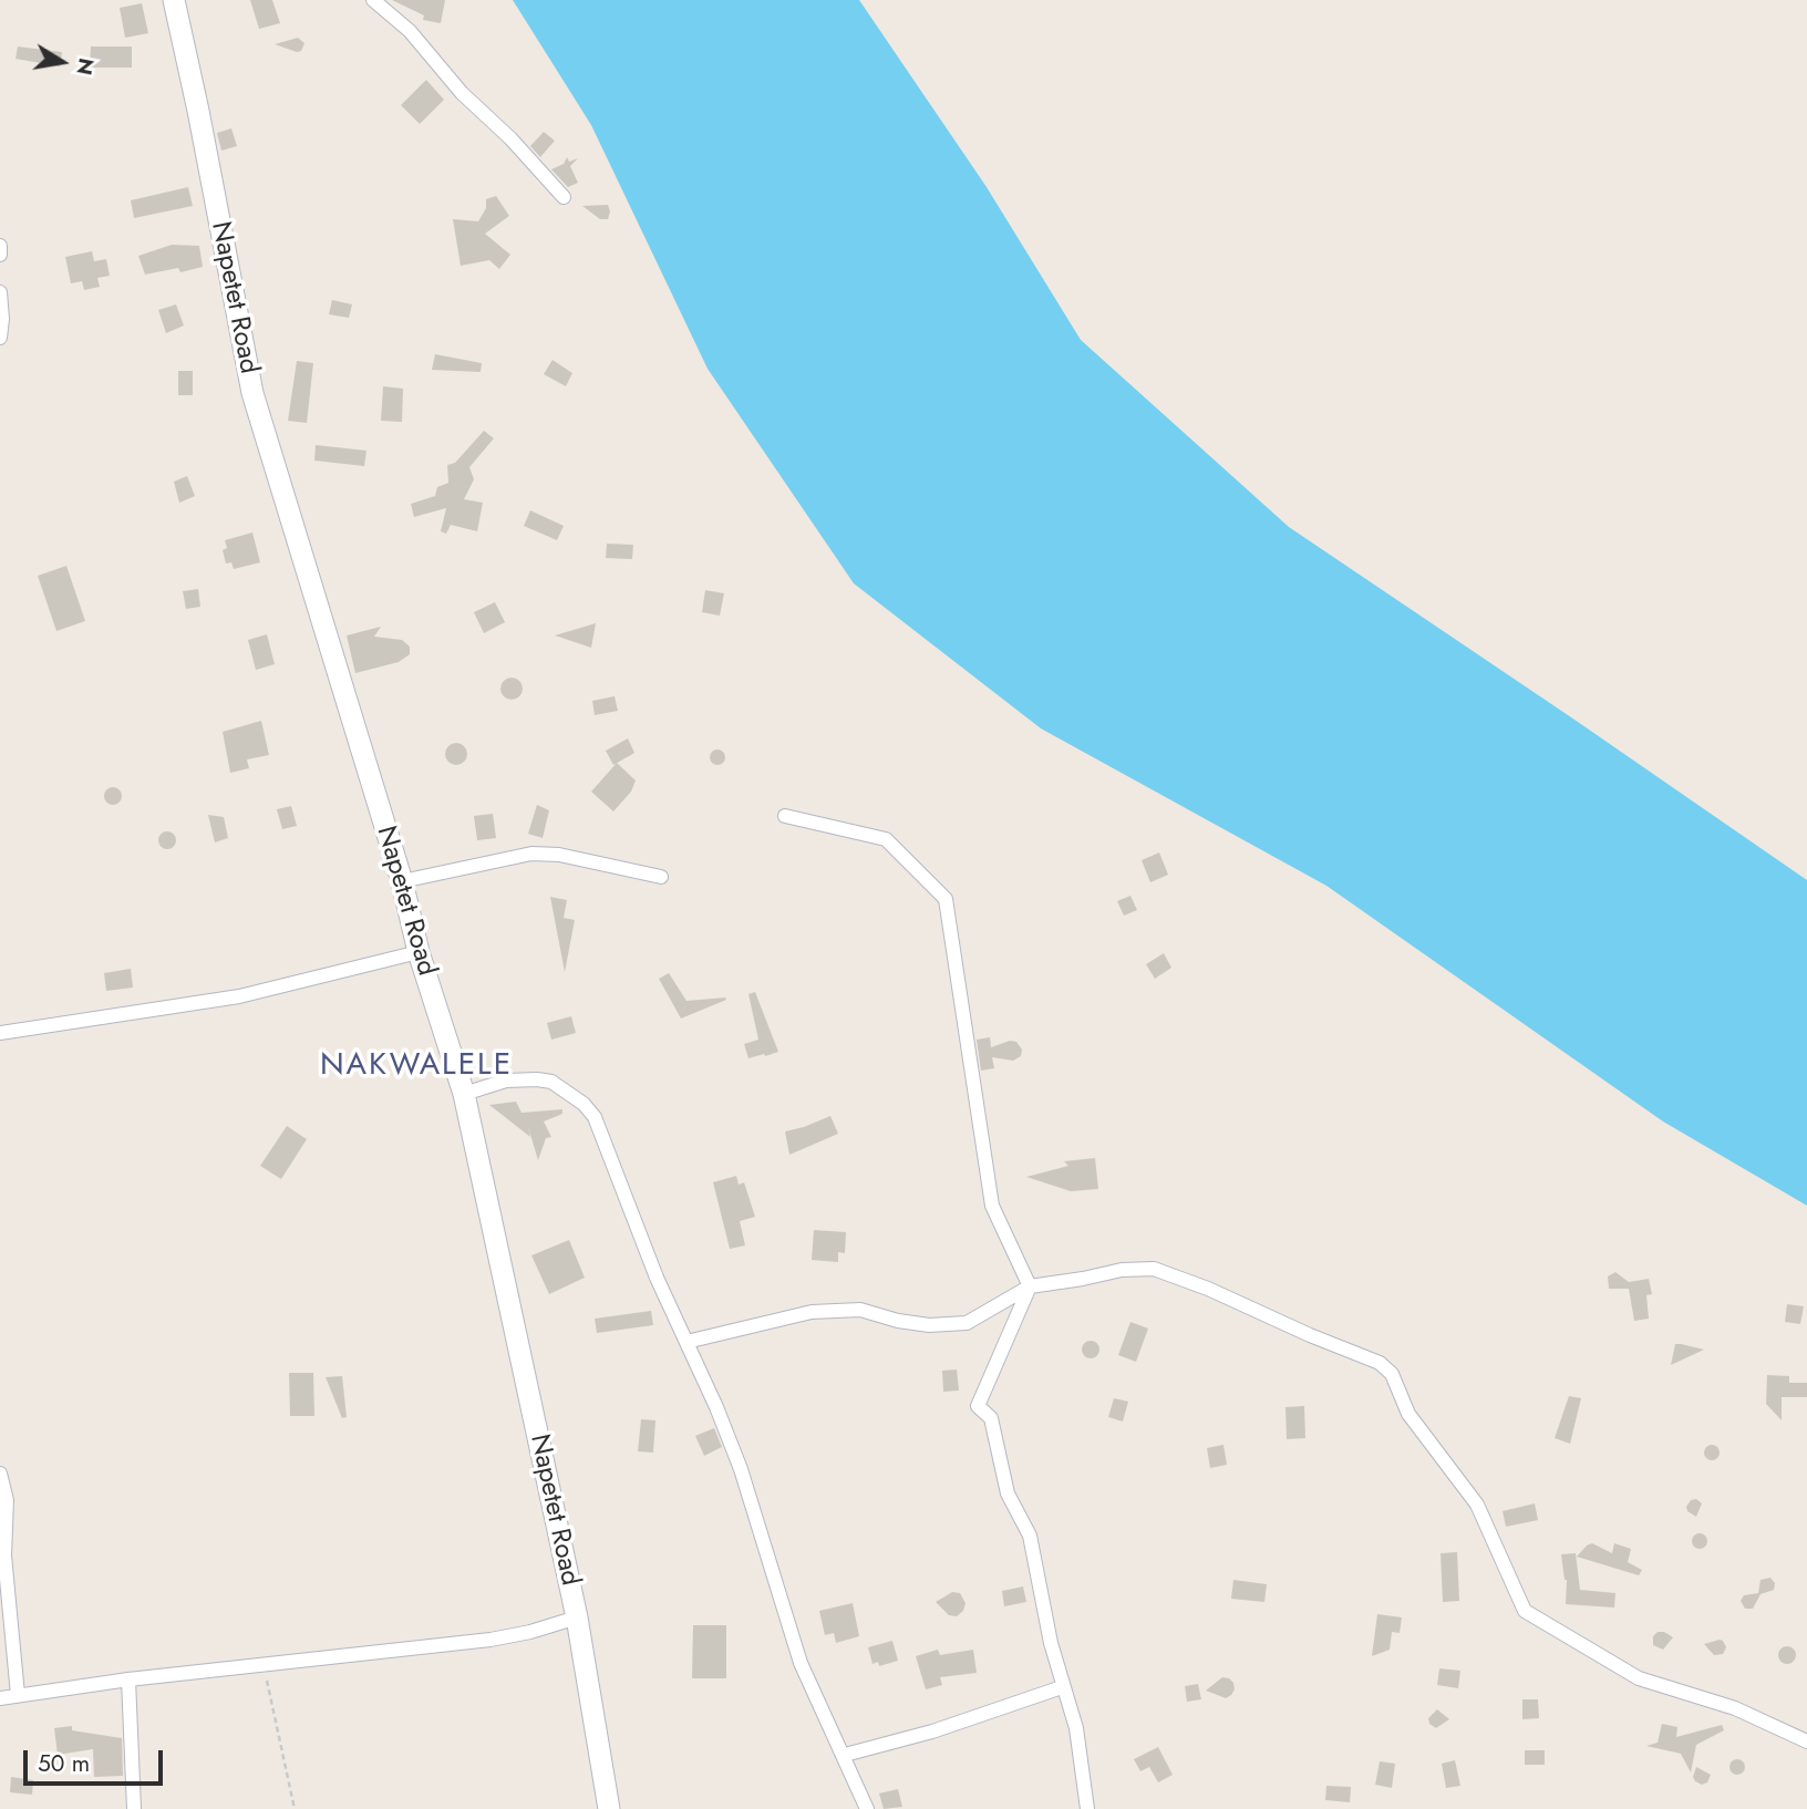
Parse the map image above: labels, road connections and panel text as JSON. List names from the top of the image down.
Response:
{
  "streets": {
    "main road": ["Napetet Road"]
  },
  "districts": ["NAKWALELE"],
  "scale_bar": "50 m",
  "north": "right"
}
